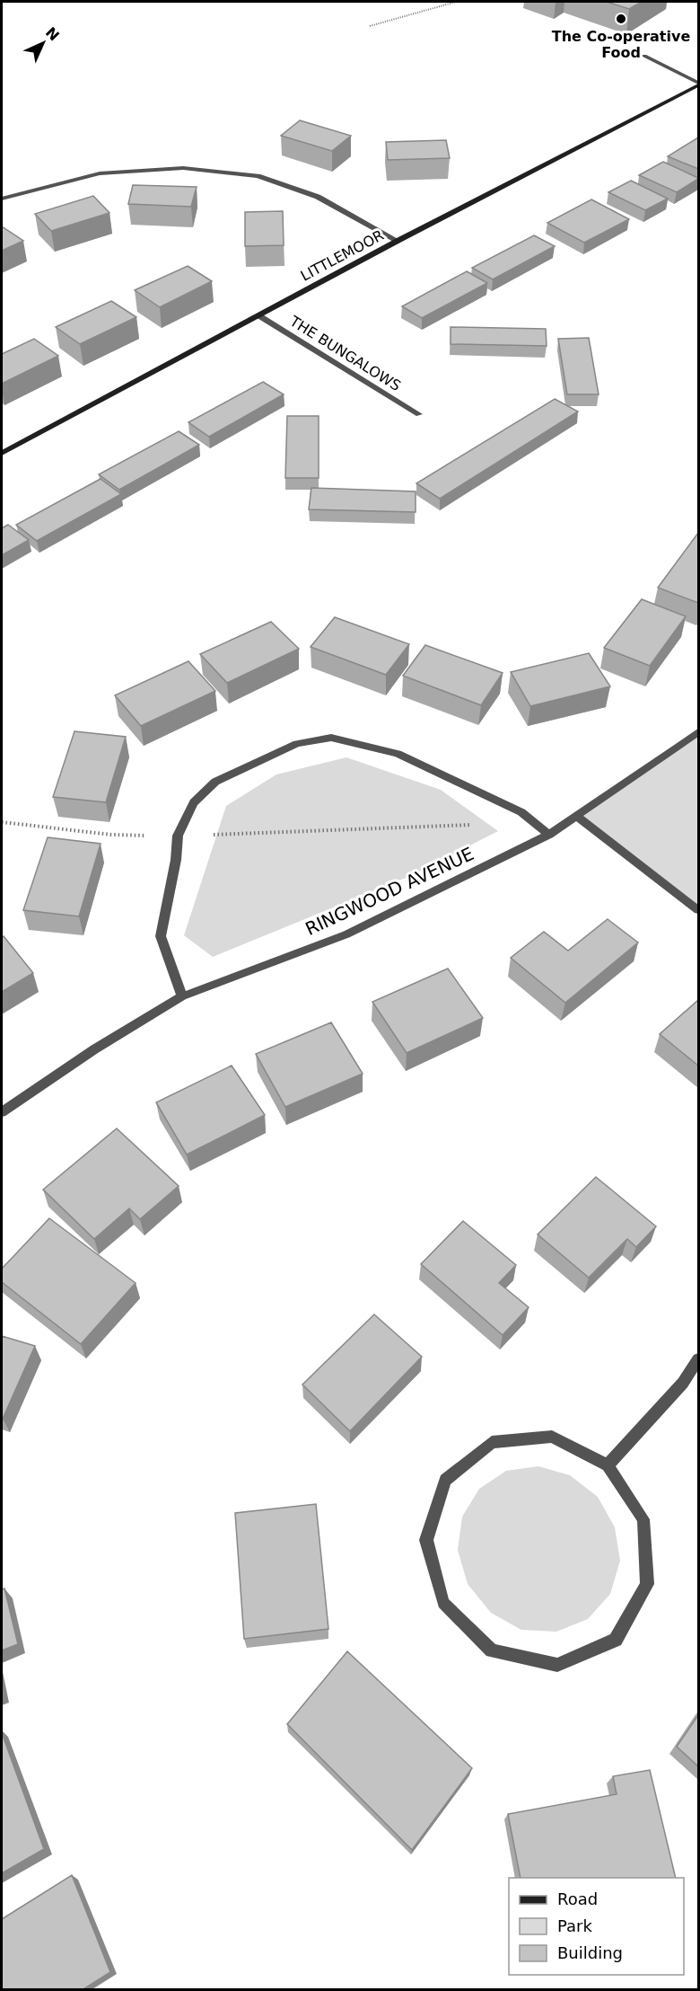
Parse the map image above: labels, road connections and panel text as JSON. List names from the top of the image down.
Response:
{
  "streets": {
    "main road": ["LITTLEMOOR"],
    "street": ["THE BUNGALOWS", "RINGWOOD AVENUE"]
  },
  "crossings": [
    ["LITTLEMOOR", "THE BUNGALOWS"]
  ],
  "places": ["The Co-operative Food"],
  "legend": ["Road", "Park", "Building"],
  "north": "top right"
}
